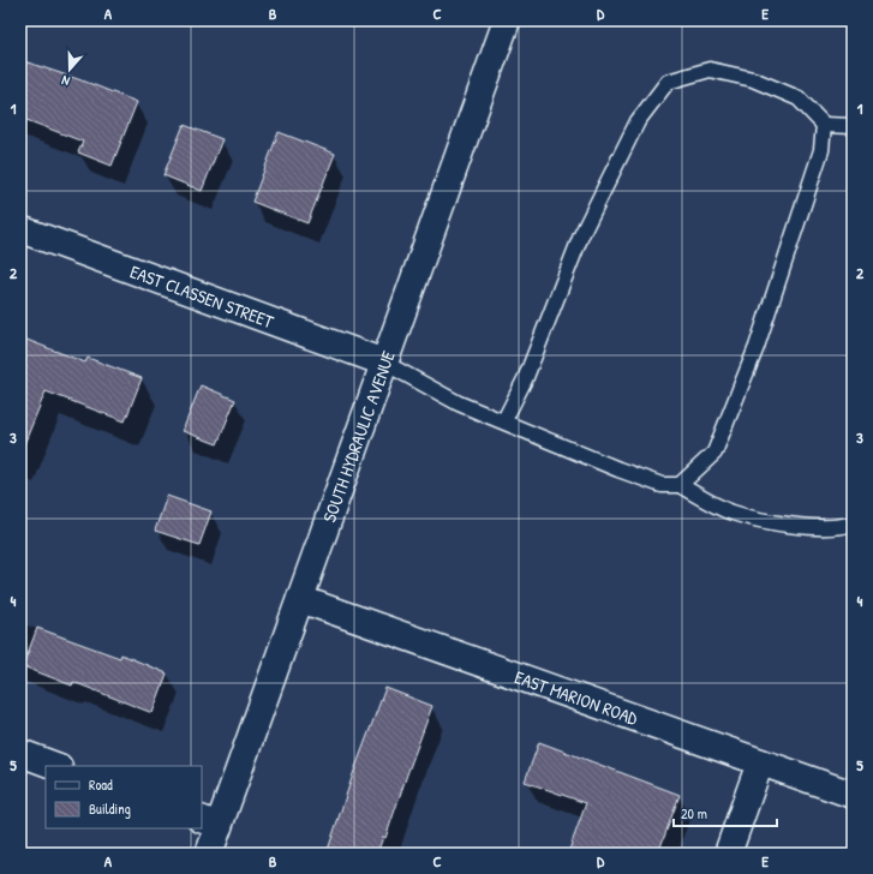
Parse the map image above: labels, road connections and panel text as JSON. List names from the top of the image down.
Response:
{
  "streets": {
    "street": ["EAST CLASSEN STREET", "SOUTH HYDRAULIC AVENUE", "EAST MARION ROAD"]
  },
  "crossings": [
    ["EAST CLASSEN STREET", "SOUTH HYDRAULIC AVENUE"],
    ["SOUTH HYDRAULIC AVENUE", "EAST MARION ROAD"]
  ],
  "legend": ["Road", "Building"],
  "scale_bar": "20 m",
  "north": "bottom",
  "grid": {
    "columns": [
      "A",
      "B",
      "C",
      "D",
      "E"
    ],
    "rows": [
      "1",
      "2",
      "3",
      "4",
      "5"
    ]
  }
}
